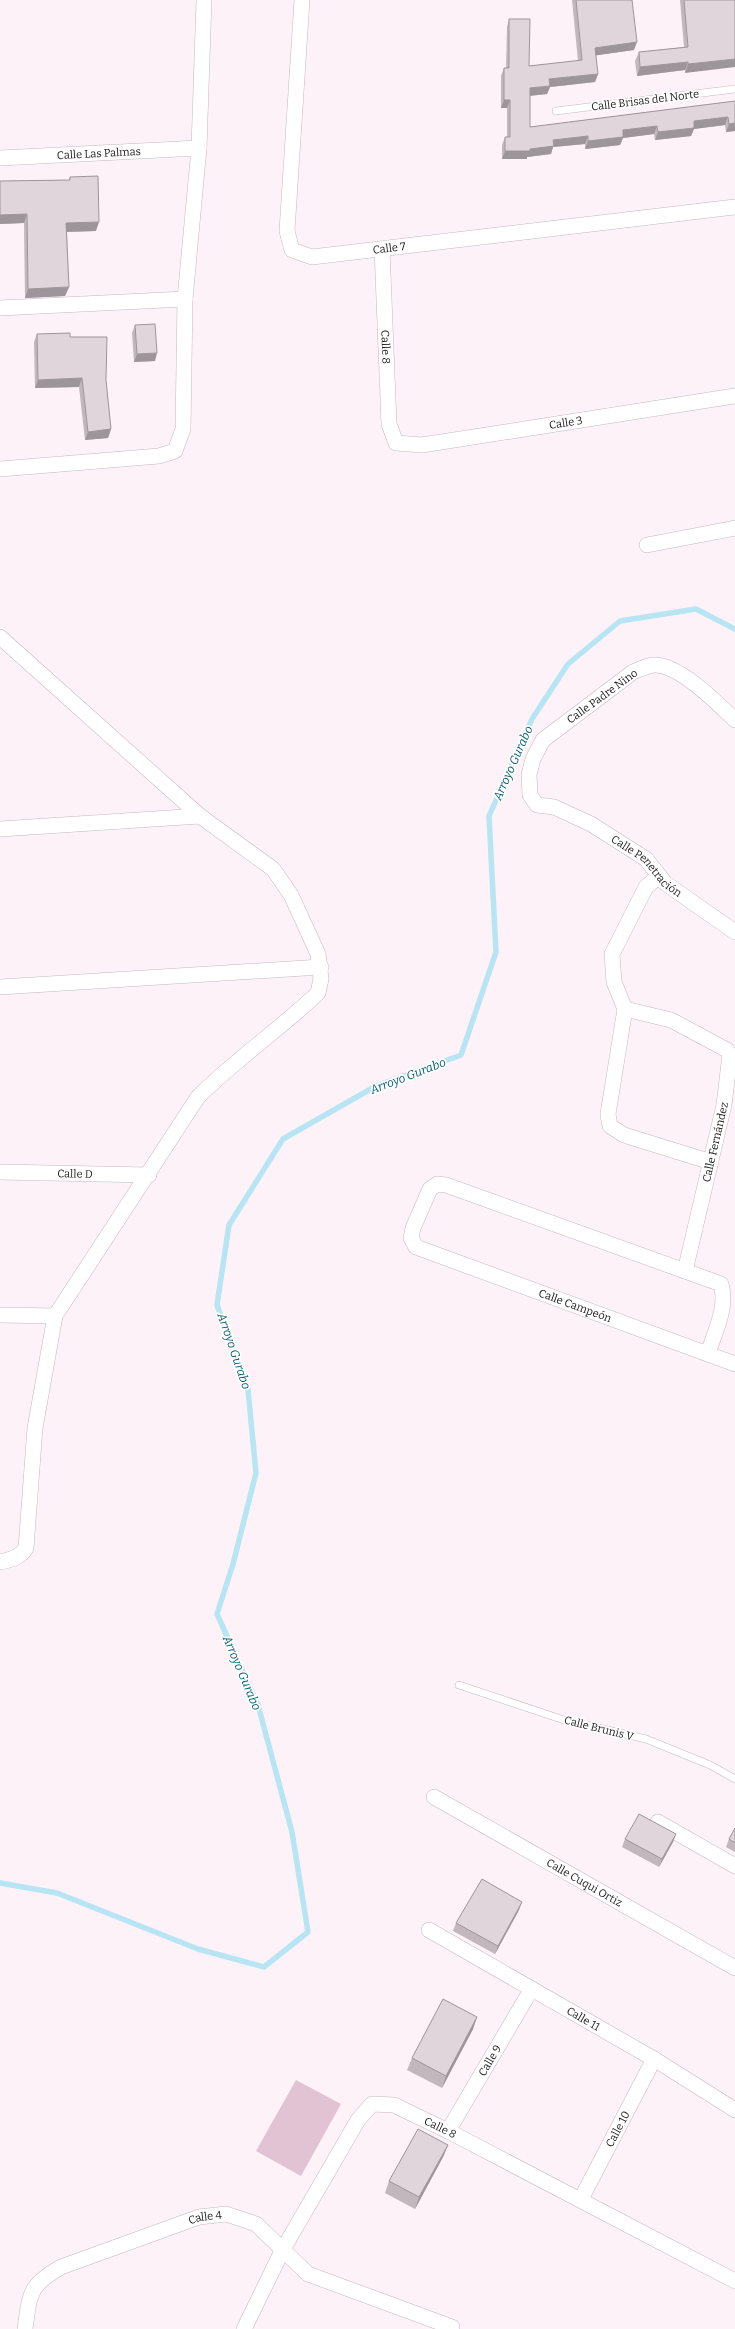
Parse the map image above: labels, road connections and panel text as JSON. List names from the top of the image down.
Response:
{
  "streets": {
    "street": [
      "Calle Las Palmas",
      "Calle 7",
      "Calle 8",
      "Calle 3",
      "Calle Padre Nino",
      "Calle Penetración",
      "Calle Fernández",
      "Calle D",
      "Calle Campeón",
      "Calle Cuqui Ortiz",
      "Calle 11",
      "Calle 9",
      "Calle 10",
      "Calle 4"
    ],
    "lane": ["Calle Brisas del Norte", "Calle Brunis V"]
  },
  "crossings": [
    ["Calle 7", "Calle 8"],
    ["Calle 8", "Calle 3"],
    ["Calle 8", "Calle 9"],
    ["Calle 8", "Calle 10"],
    ["Calle 8", "Calle 4"],
    ["Calle Padre Nino", "Calle Penetración"],
    ["Calle Fernández", "Calle Campeón"],
    ["Calle 11", "Calle 9"],
    ["Calle 11", "Calle 10"]
  ],
  "water": ["Arroyo Gurabo"]
}
